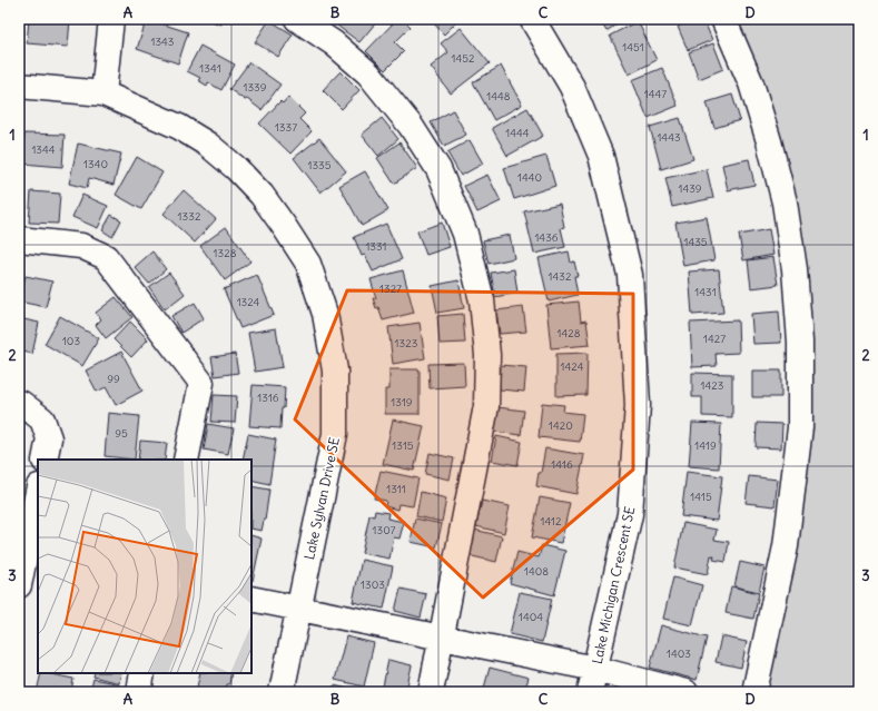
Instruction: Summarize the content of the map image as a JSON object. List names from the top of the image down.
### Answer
{
  "streets": {
    "street": ["Lake Sylvan Drive SE", "Lake Michigan Crescent SE"]
  },
  "house_numbers": [
    "1343",
    "1451",
    "1452",
    "1341",
    "1339",
    "1447",
    "1448",
    "1337",
    "1444",
    "1443",
    "1344",
    "1340",
    "1335",
    "1440",
    "1439",
    "1332",
    "1436",
    "1435",
    "1331",
    "1328",
    "1432",
    "1327",
    "1431",
    "1324",
    "1428",
    "1427",
    "103",
    "1323",
    "1424",
    "99",
    "1423",
    "1316",
    "1319",
    "1420",
    "95",
    "1315",
    "1419",
    "1416",
    "1311",
    "1415",
    "1412",
    "1307",
    "1408",
    "1303",
    "1404",
    "1403"
  ],
  "grid": {
    "columns": [
      "A",
      "B",
      "C",
      "D"
    ],
    "rows": ["1", "2", "3"]
  }
}
